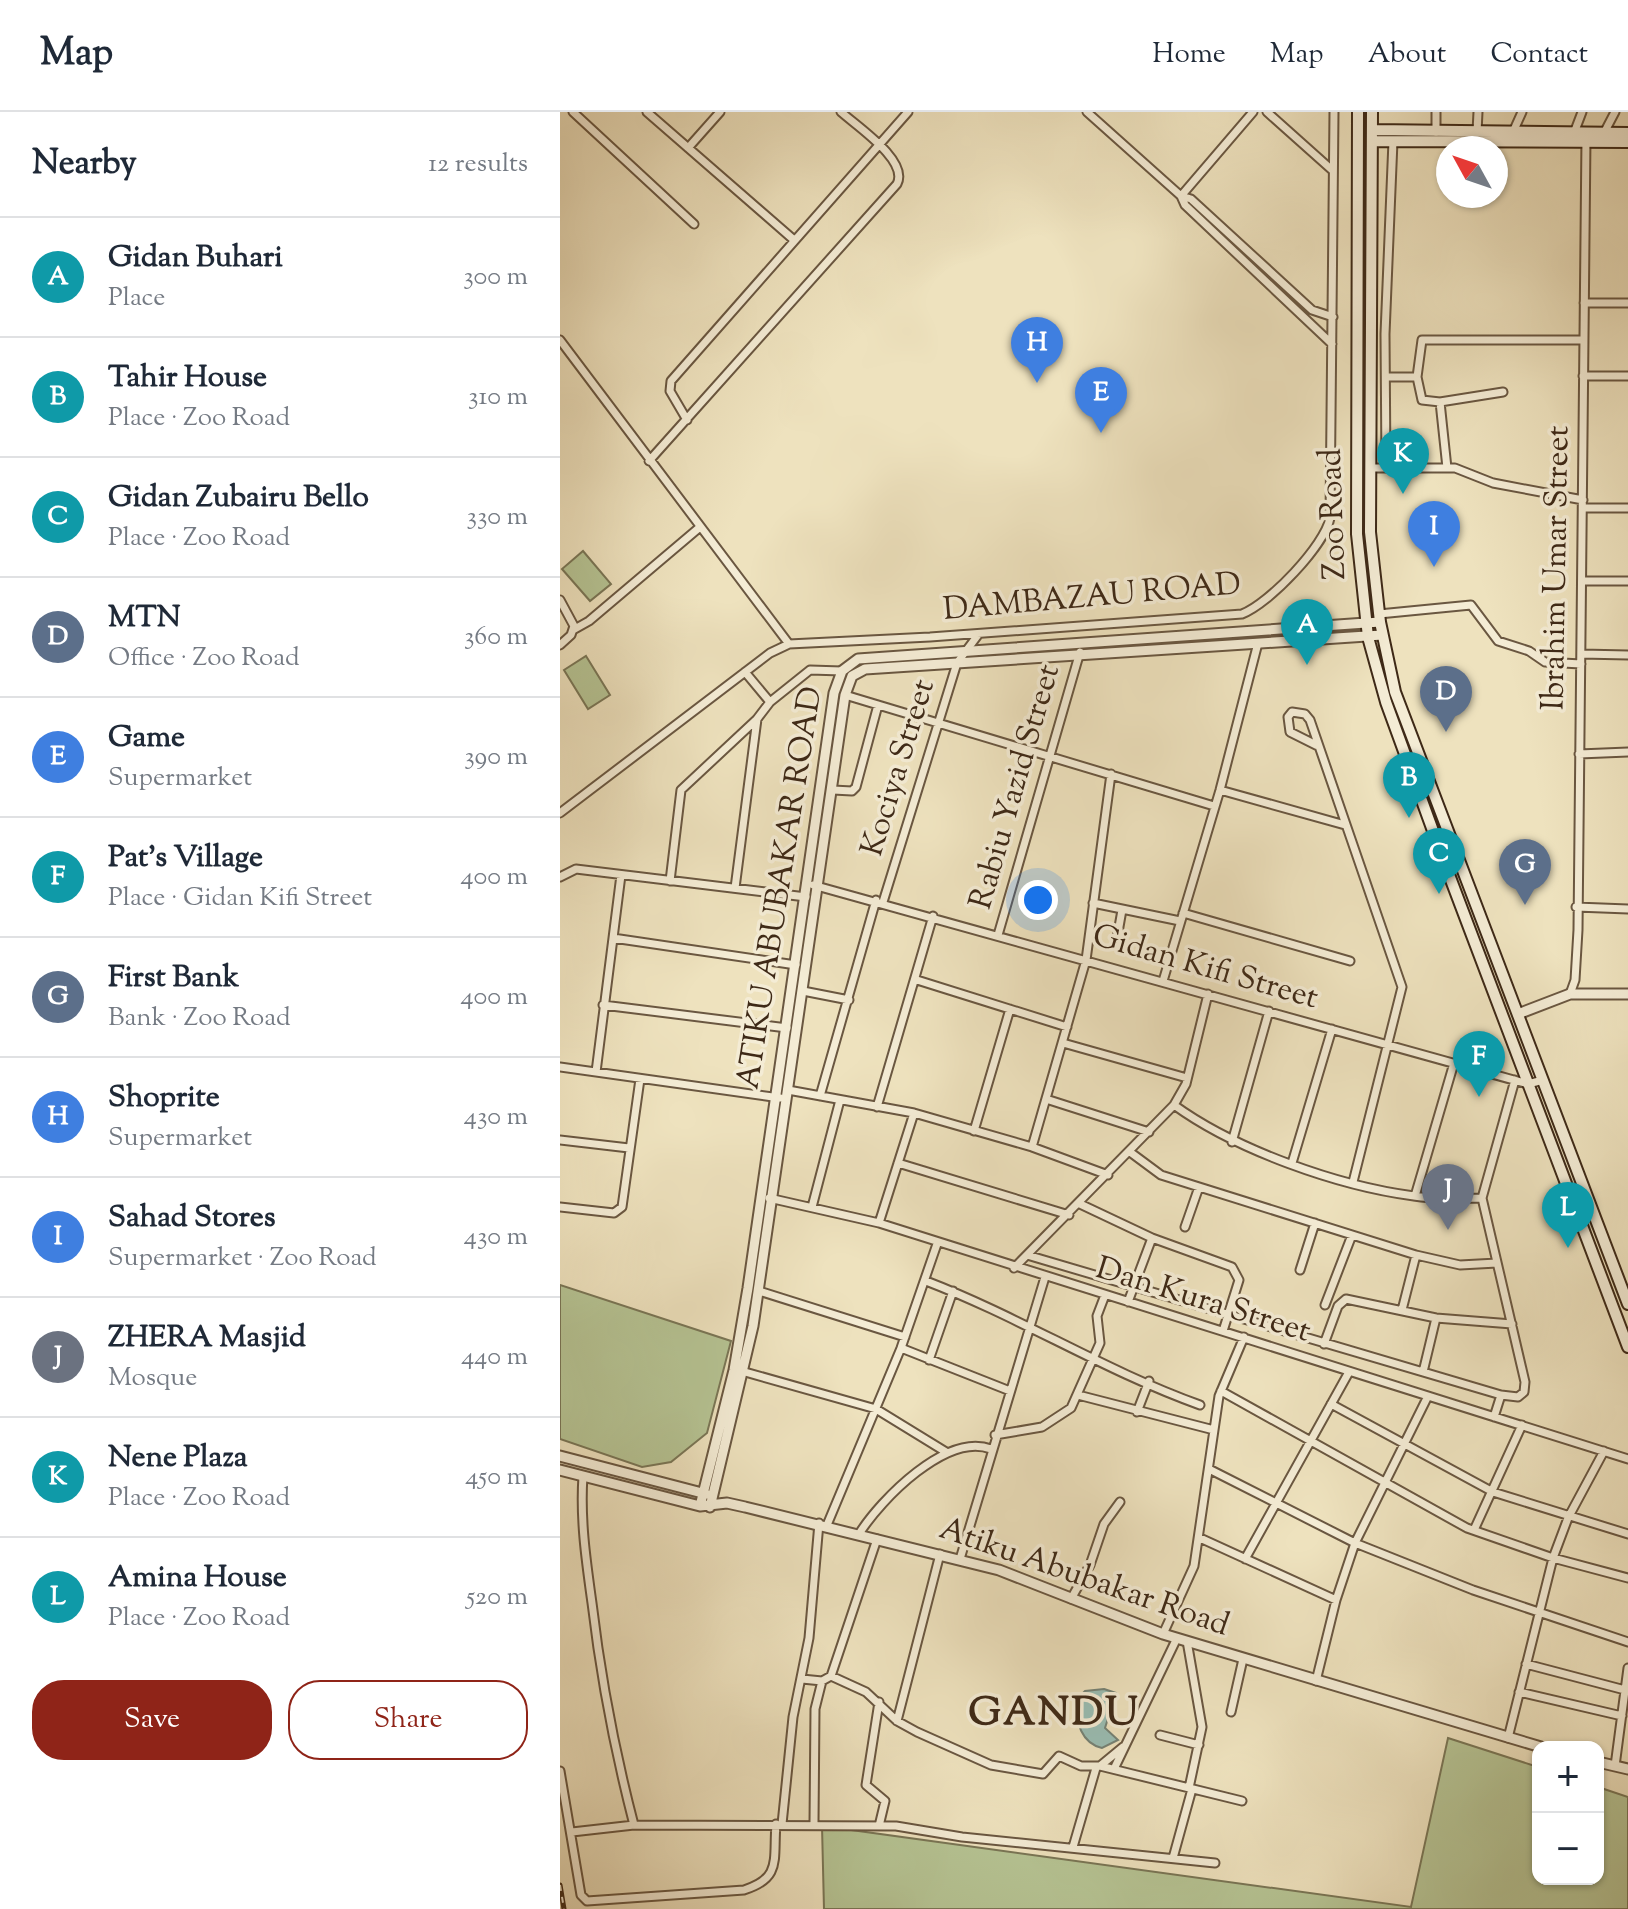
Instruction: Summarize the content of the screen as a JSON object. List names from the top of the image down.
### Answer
{
  "streets": {
    "main road": ["Zoo Road"],
    "street": [
      "Ibrahim Umar Street",
      "DAMBAZAU ROAD",
      "Kociya Street",
      "Rabiu Yazid Street",
      "ATIKU ABUBAKAR ROAD",
      "Gidan Kifi Street",
      "Dan Kura Street",
      "Atiku Abubakar Road"
    ]
  },
  "crossings": [
    ["Zoo Road", "ATIKU ABUBAKAR ROAD"],
    ["Zoo Road", "Gidan Kifi Street"],
    ["DAMBAZAU ROAD", "Kociya Street"],
    ["Kociya Street", "ATIKU ABUBAKAR ROAD"],
    ["Kociya Street", "Gidan Kifi Street"],
    ["Rabiu Yazid Street", "Gidan Kifi Street"],
    ["ATIKU ABUBAKAR ROAD", "Gidan Kifi Street"],
    ["ATIKU ABUBAKAR ROAD", "Dan Kura Street"],
    ["ATIKU ABUBAKAR ROAD", "Atiku Abubakar Road"]
  ],
  "districts": ["GANDU"],
  "north": "top left",
  "page": {
    "header": "Map",
    "nav": [
      "Home",
      "Map",
      "About",
      "Contact"
    ],
    "heading": ["Nearby", "12 results"],
    "list": [
      {
        "mark": "A",
        "name": "Gidan Buhari",
        "note": "Place",
        "value": "300 m"
      },
      {
        "mark": "B",
        "name": "Tahir House",
        "note": "Place · Zoo Road",
        "value": "310 m"
      },
      {
        "mark": "C",
        "name": "Gidan Zubairu Bello",
        "note": "Place · Zoo Road",
        "value": "330 m"
      },
      {
        "mark": "D",
        "name": "MTN",
        "note": "Office · Zoo Road",
        "value": "360 m"
      },
      {
        "mark": "E",
        "name": "Game",
        "note": "Supermarket",
        "value": "390 m"
      },
      {
        "mark": "F",
        "name": "Pat's Village",
        "note": "Place · Gidan Kifi Street",
        "value": "400 m"
      },
      {
        "mark": "G",
        "name": "First Bank",
        "note": "Bank · Zoo Road",
        "value": "400 m"
      },
      {
        "mark": "H",
        "name": "Shoprite",
        "note": "Supermarket",
        "value": "430 m"
      },
      {
        "mark": "I",
        "name": "Sahad Stores",
        "note": "Supermarket · Zoo Road",
        "value": "430 m"
      },
      {
        "mark": "J",
        "name": "ZHERA Masjid",
        "note": "Mosque",
        "value": "440 m"
      },
      {
        "mark": "K",
        "name": "Nene Plaza",
        "note": "Place · Zoo Road",
        "value": "450 m"
      },
      {
        "mark": "L",
        "name": "Amina House",
        "note": "Place · Zoo Road",
        "value": "520 m"
      }
    ],
    "pins": [
      "H",
      "E",
      "K",
      "I",
      "A",
      "D",
      "B",
      "C",
      "G",
      "F",
      "J",
      "L"
    ],
    "buttons": ["Save", "Share"],
    "map_buttons": ["+", "−"]
  }
}
